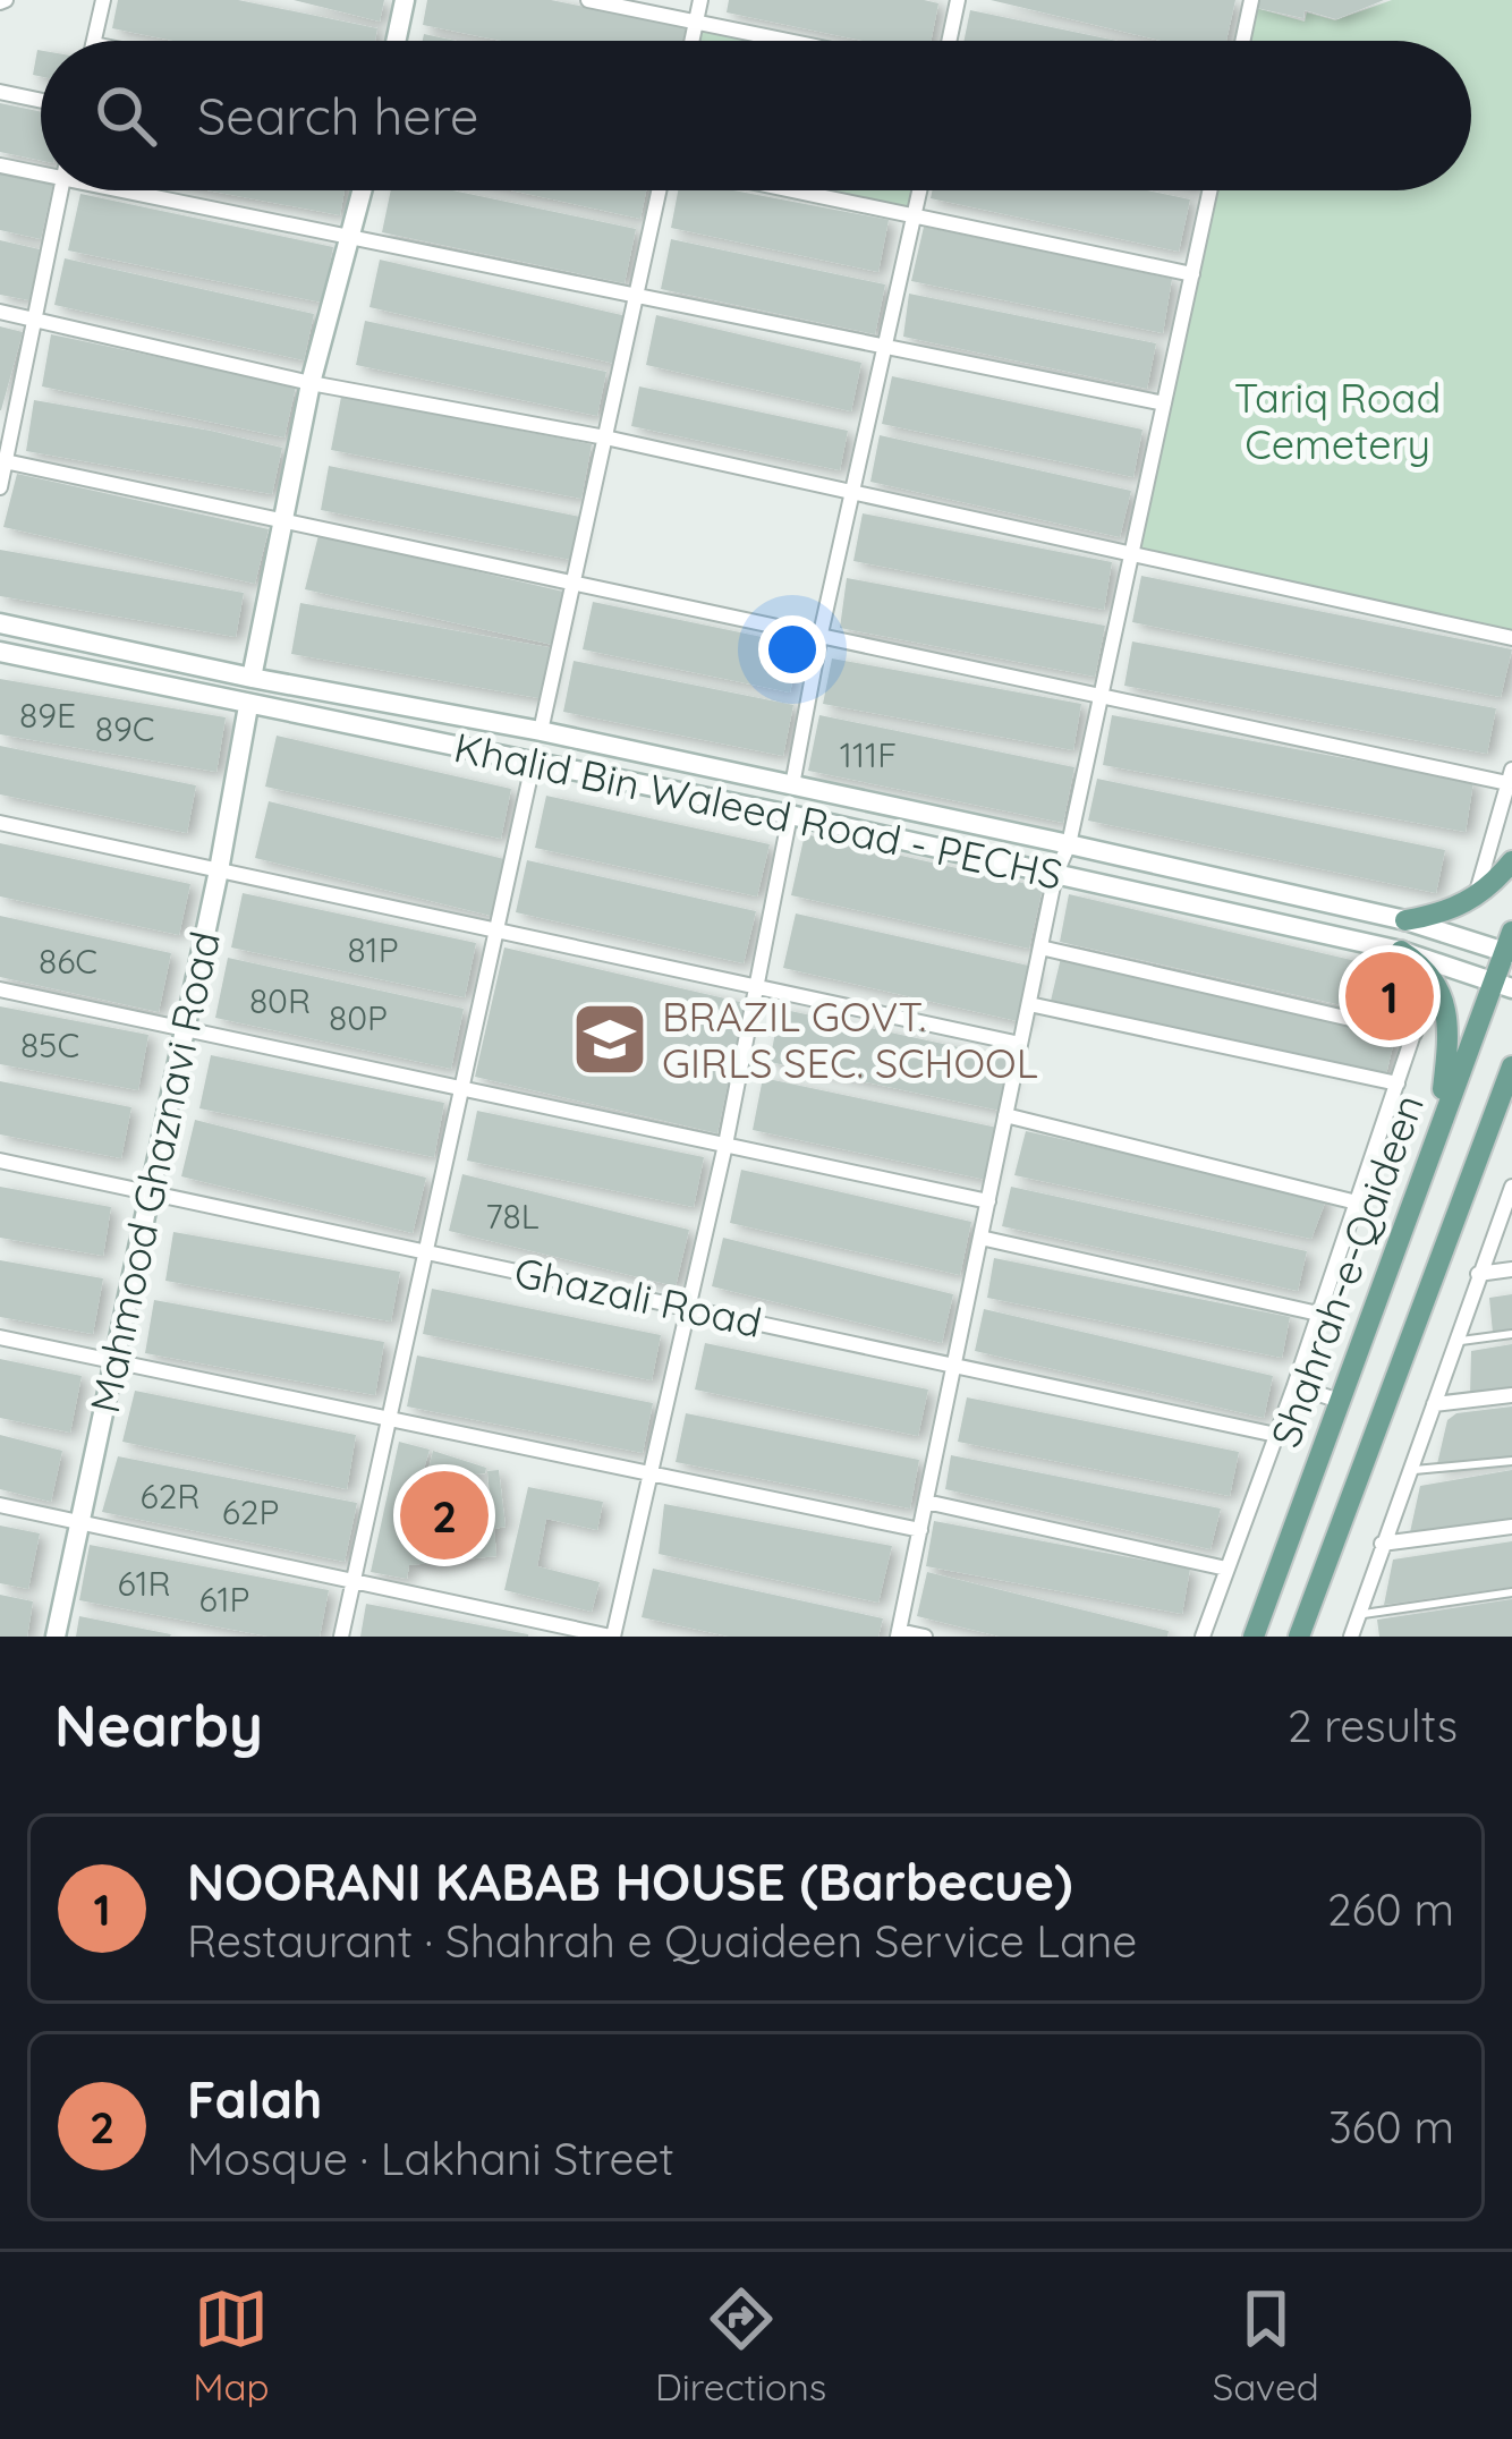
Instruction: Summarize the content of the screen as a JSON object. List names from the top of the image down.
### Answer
{
  "streets": {
    "main road": ["Khalid Bin Waleed Road - PECHS", "Mahmood Ghaznavi Road", "Shahrah-e-Qaideen"],
    "street": ["Ghazali Road"]
  },
  "crossings": [
    ["Khalid Bin Waleed Road - PECHS", "Mahmood Ghaznavi Road"],
    ["Khalid Bin Waleed Road - PECHS", "Shahrah-e-Qaideen"],
    ["Mahmood Ghaznavi Road", "Ghazali Road"]
  ],
  "parks": ["Tariq Road Cemetery"],
  "places": {
    "school or university": ["BRAZIL GOVT. GIRLS SEC. SCHOOL"]
  },
  "house_numbers": [
    "89E",
    "89C",
    "111F",
    "81P",
    "86C",
    "80R",
    "80P",
    "85C",
    "78L",
    "62R",
    "62P",
    "61R",
    "61P"
  ],
  "page": {
    "search": "Search here",
    "pins": ["1", "2"],
    "heading": ["Nearby", "2 results"],
    "list": [
      {
        "mark": "1",
        "name": "NOORANI KABAB HOUSE (Barbecue)",
        "note": "Restaurant · Shahrah e Quaideen Service Lane",
        "value": "260 m"
      },
      {
        "mark": "2",
        "name": "Falah",
        "note": "Mosque · Lakhani Street",
        "value": "360 m"
      }
    ],
    "nav": ["Map", "Directions", "Saved"]
  }
}
